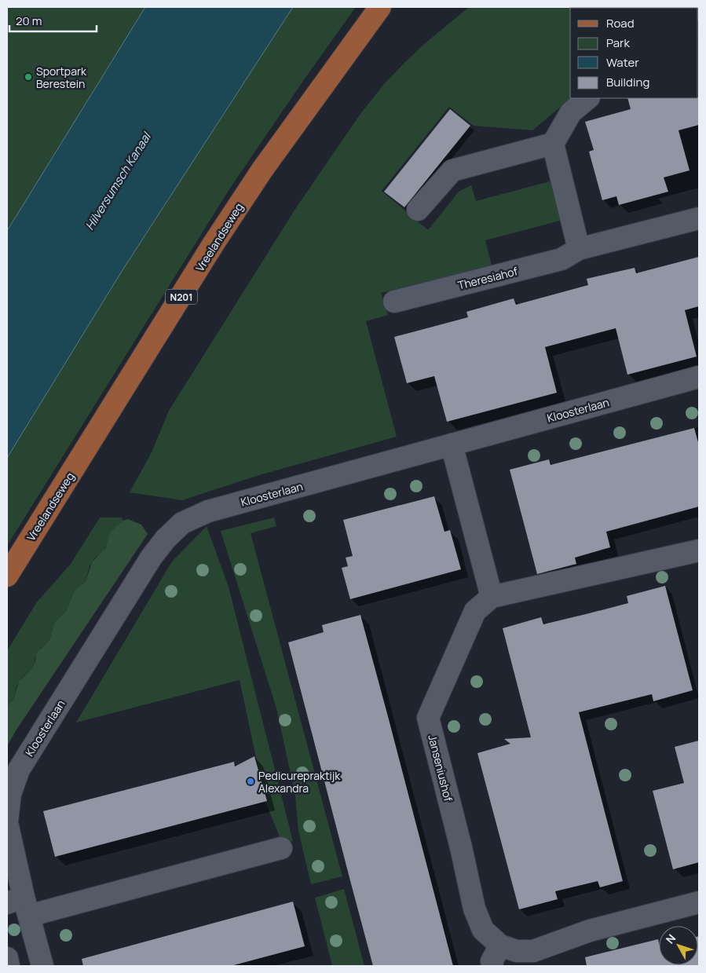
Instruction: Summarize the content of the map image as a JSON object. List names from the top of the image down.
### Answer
{
  "streets": {
    "main road": ["Vreelandseweg", "N201"],
    "street": ["Theresiahof", "Kloosterlaan", "Janseniushof"]
  },
  "water": ["Hilversumsch Kanaal"],
  "places": ["Sportpark Berestein", "Pedicurepraktijk Alexandra"],
  "legend": [
    "Road",
    "Park",
    "Water",
    "Building"
  ],
  "scale_bar": "20 m",
  "north": "top left"
}
